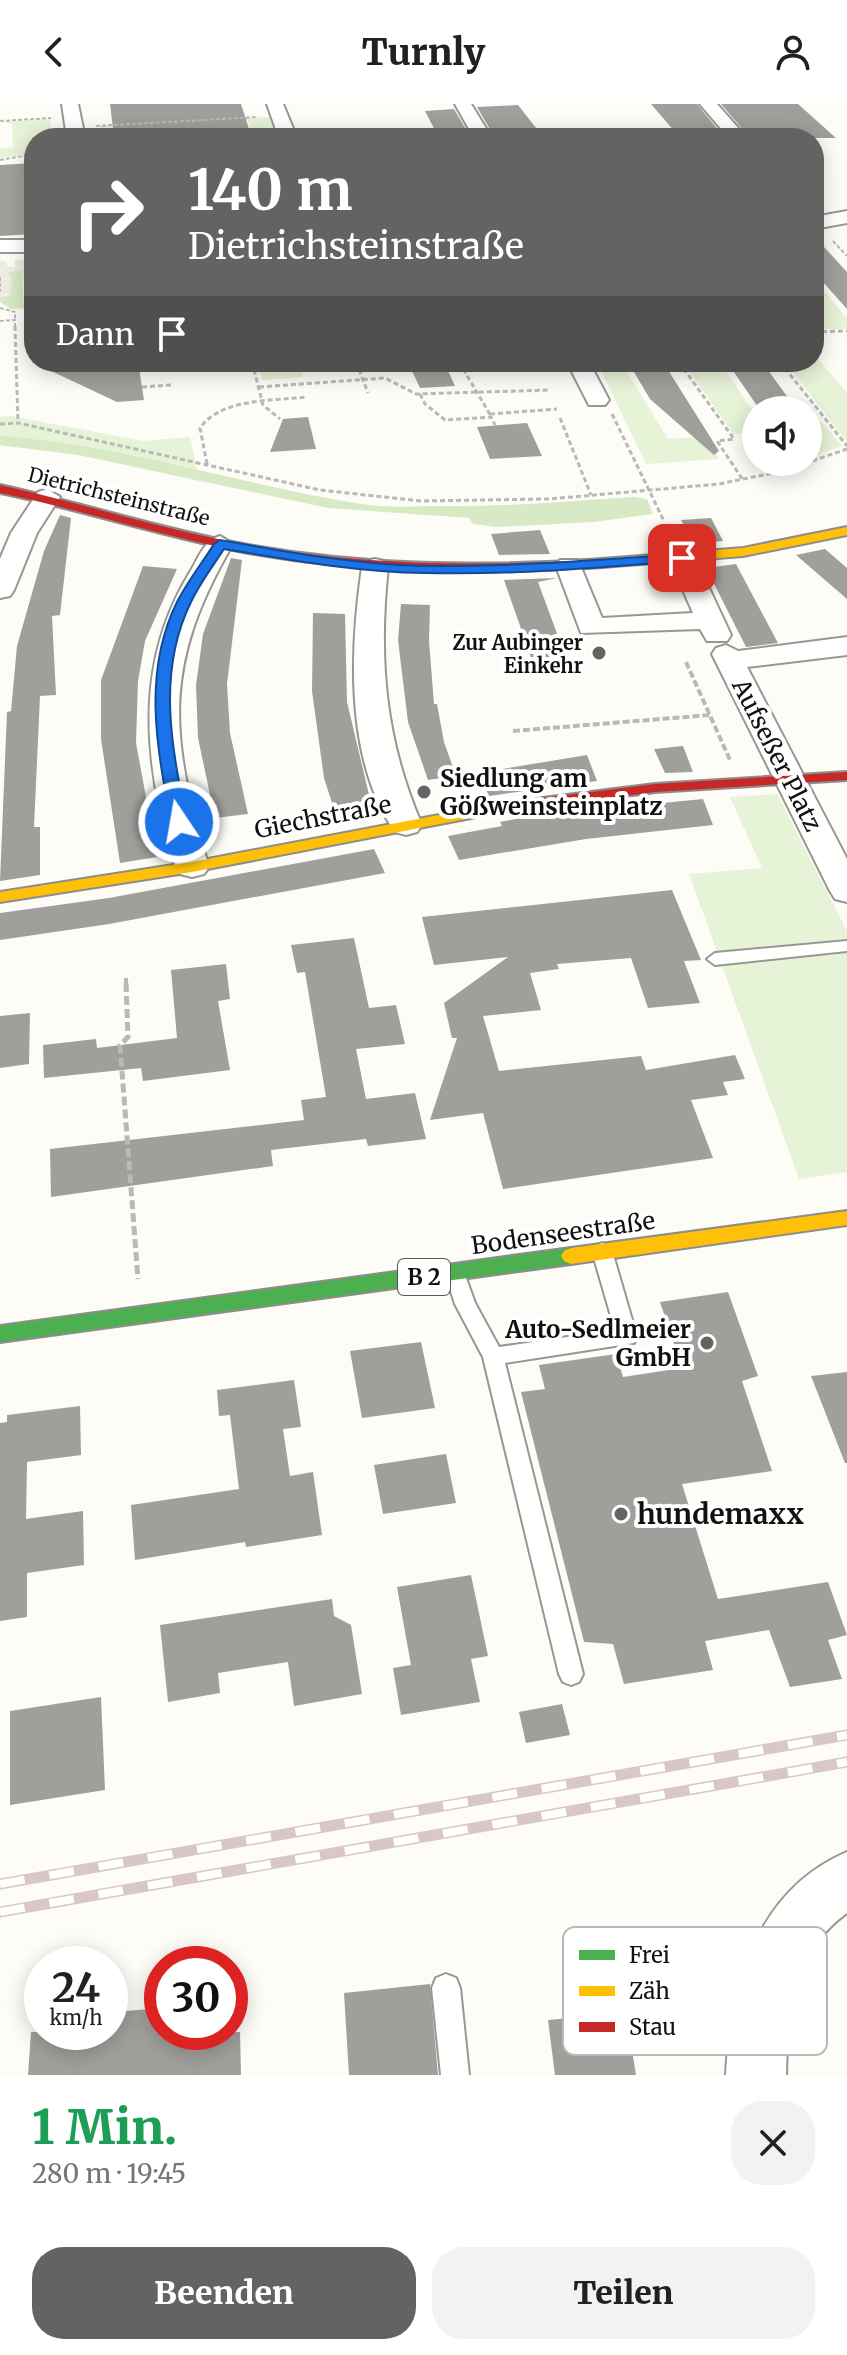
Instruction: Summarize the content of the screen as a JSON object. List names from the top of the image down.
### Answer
{
  "streets": {
    "street": [
      "Dietrichsteinstraße",
      "Aufseßer Platz",
      "Giechstraße",
      "Bodenseestraße",
      "B 2"
    ]
  },
  "crossings": [
    ["Aufseßer Platz", "Giechstraße"]
  ],
  "places": [
    "Zur Aubinger Einkehr",
    "Siedlung am Gößweinsteinplatz",
    "Auto-Sedlmeier GmbH",
    "hundemaxx"
  ],
  "legend": ["Frei", "Zäh", "Stau"],
  "page": {
    "header": "Turnly",
    "turn": ["140 m", "Dietrichsteinstraße"],
    "then": "Dann",
    "speed": "24 km/h",
    "limit": "30",
    "heading": ["1 Min.", "280 m · 19:45"],
    "buttons": ["Beenden", "Teilen"]
  }
}
